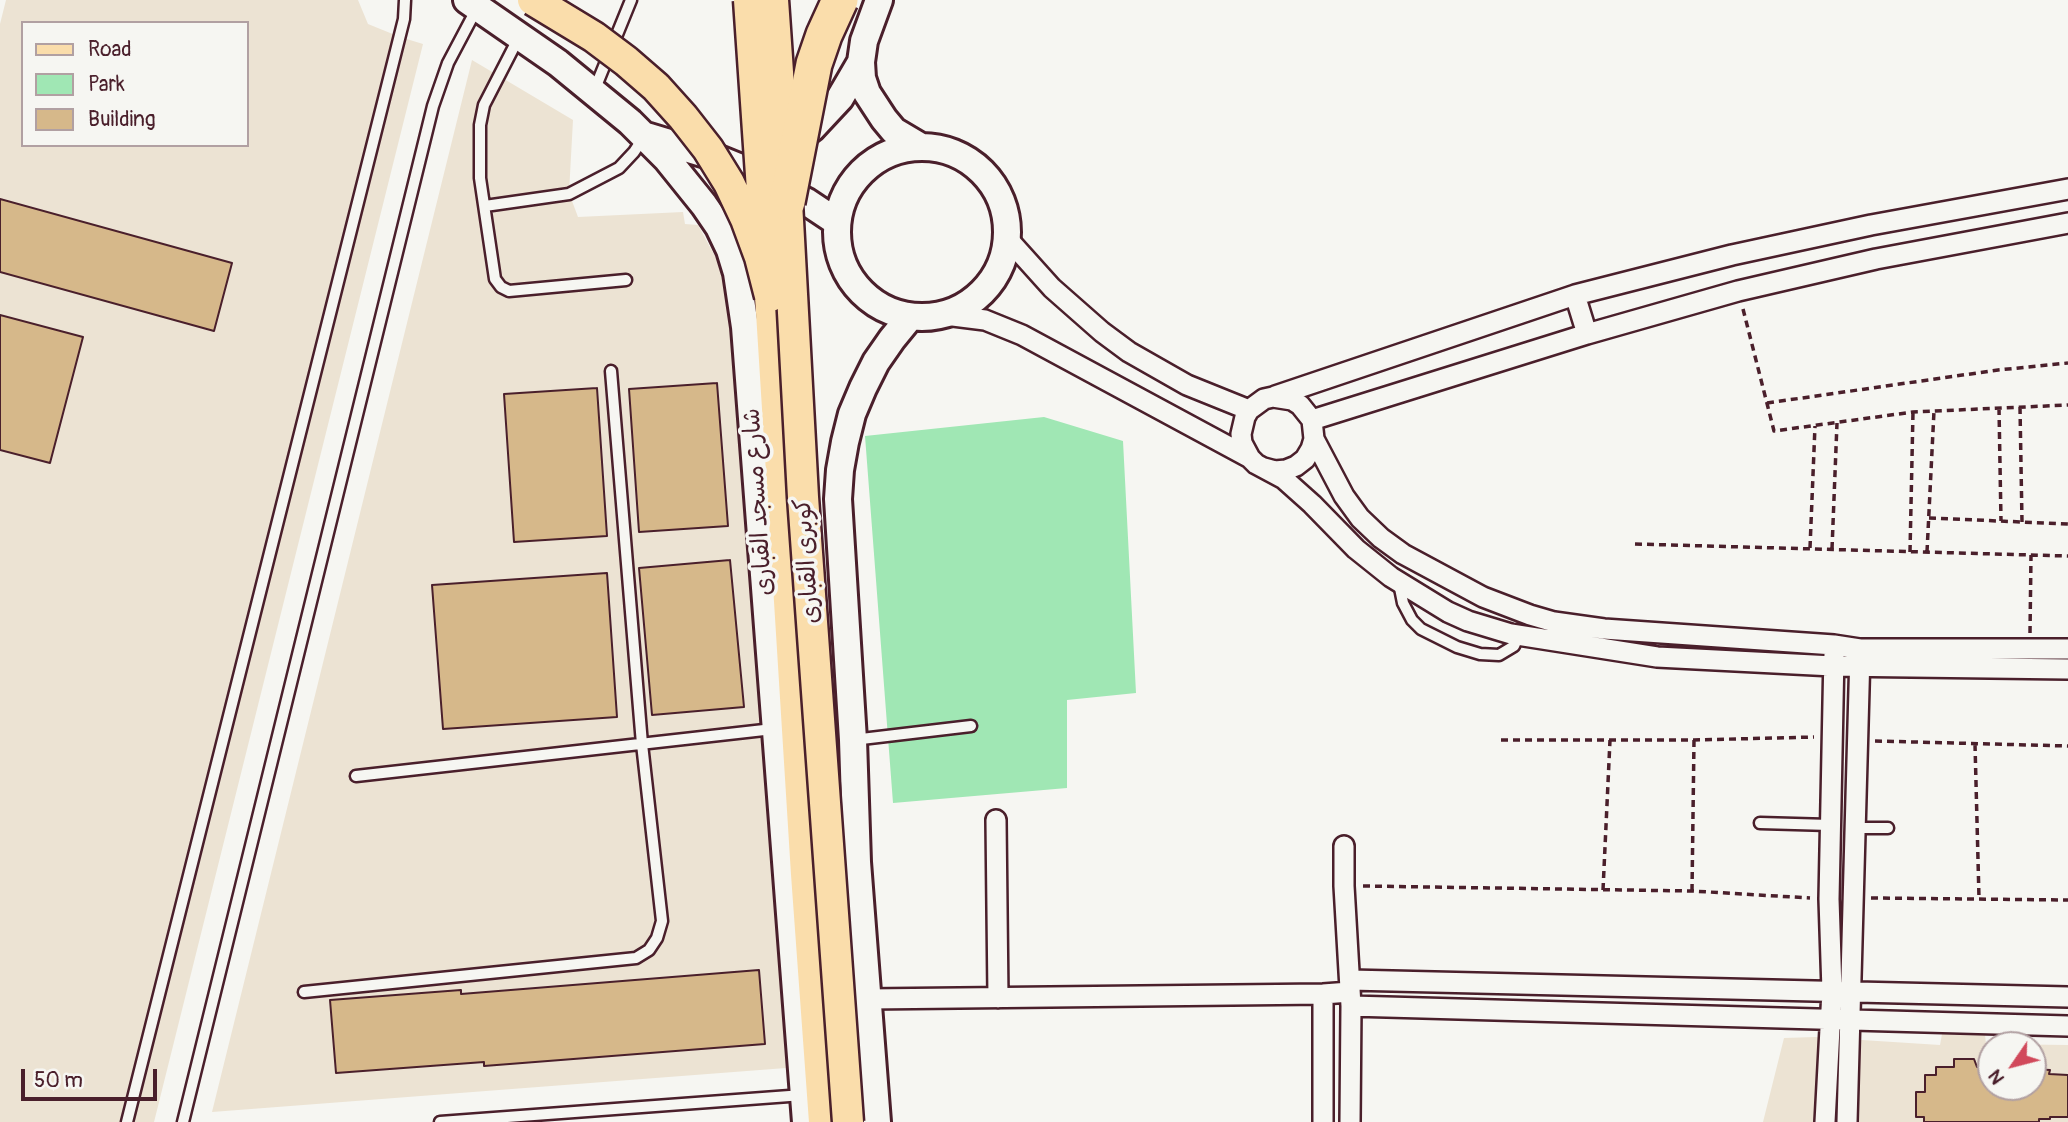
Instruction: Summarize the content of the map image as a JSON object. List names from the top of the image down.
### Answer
{
  "streets": {
    "main road": ["كوبرى القبارى"],
    "street": ["شارع مسجد القبارى"]
  },
  "legend": ["Road", "Park", "Building"],
  "scale_bar": "50 m",
  "north": "bottom left"
}
